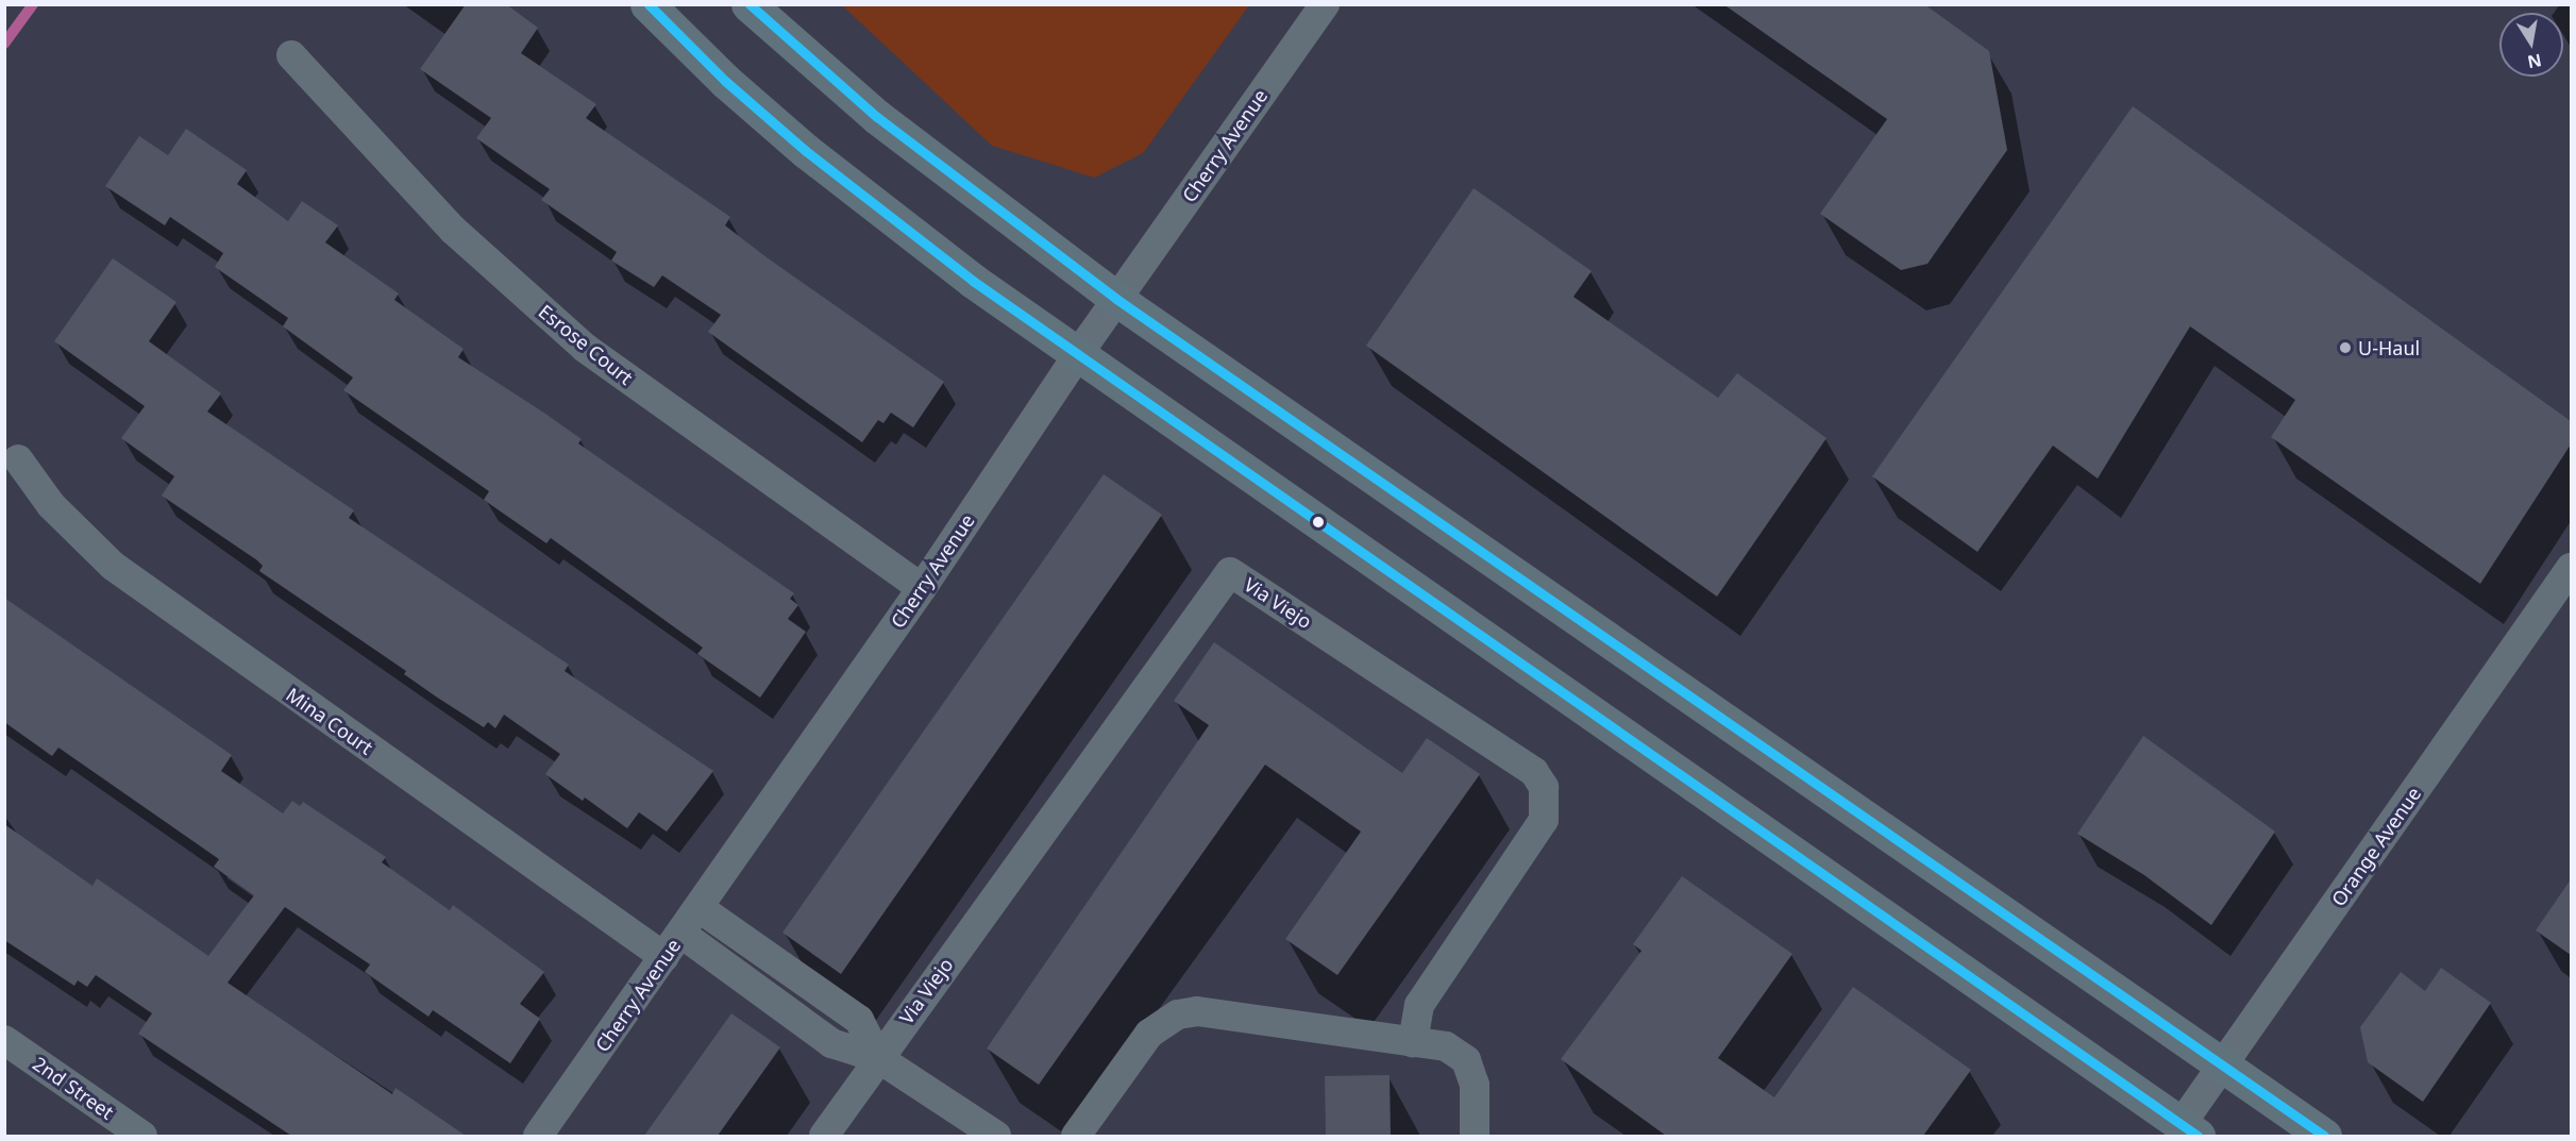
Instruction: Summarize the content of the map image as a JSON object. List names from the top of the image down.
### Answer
{
  "streets": {
    "street": [
      "Cherry Avenue",
      "Esrose Court",
      "Via Viejo",
      "Mina Court",
      "Orange Avenue",
      "2nd Street"
    ]
  },
  "crossings": [
    ["Cherry Avenue", "Esrose Court"],
    ["Cherry Avenue", "Mina Court"]
  ],
  "places": ["U-Haul"],
  "north": "bottom"
}
